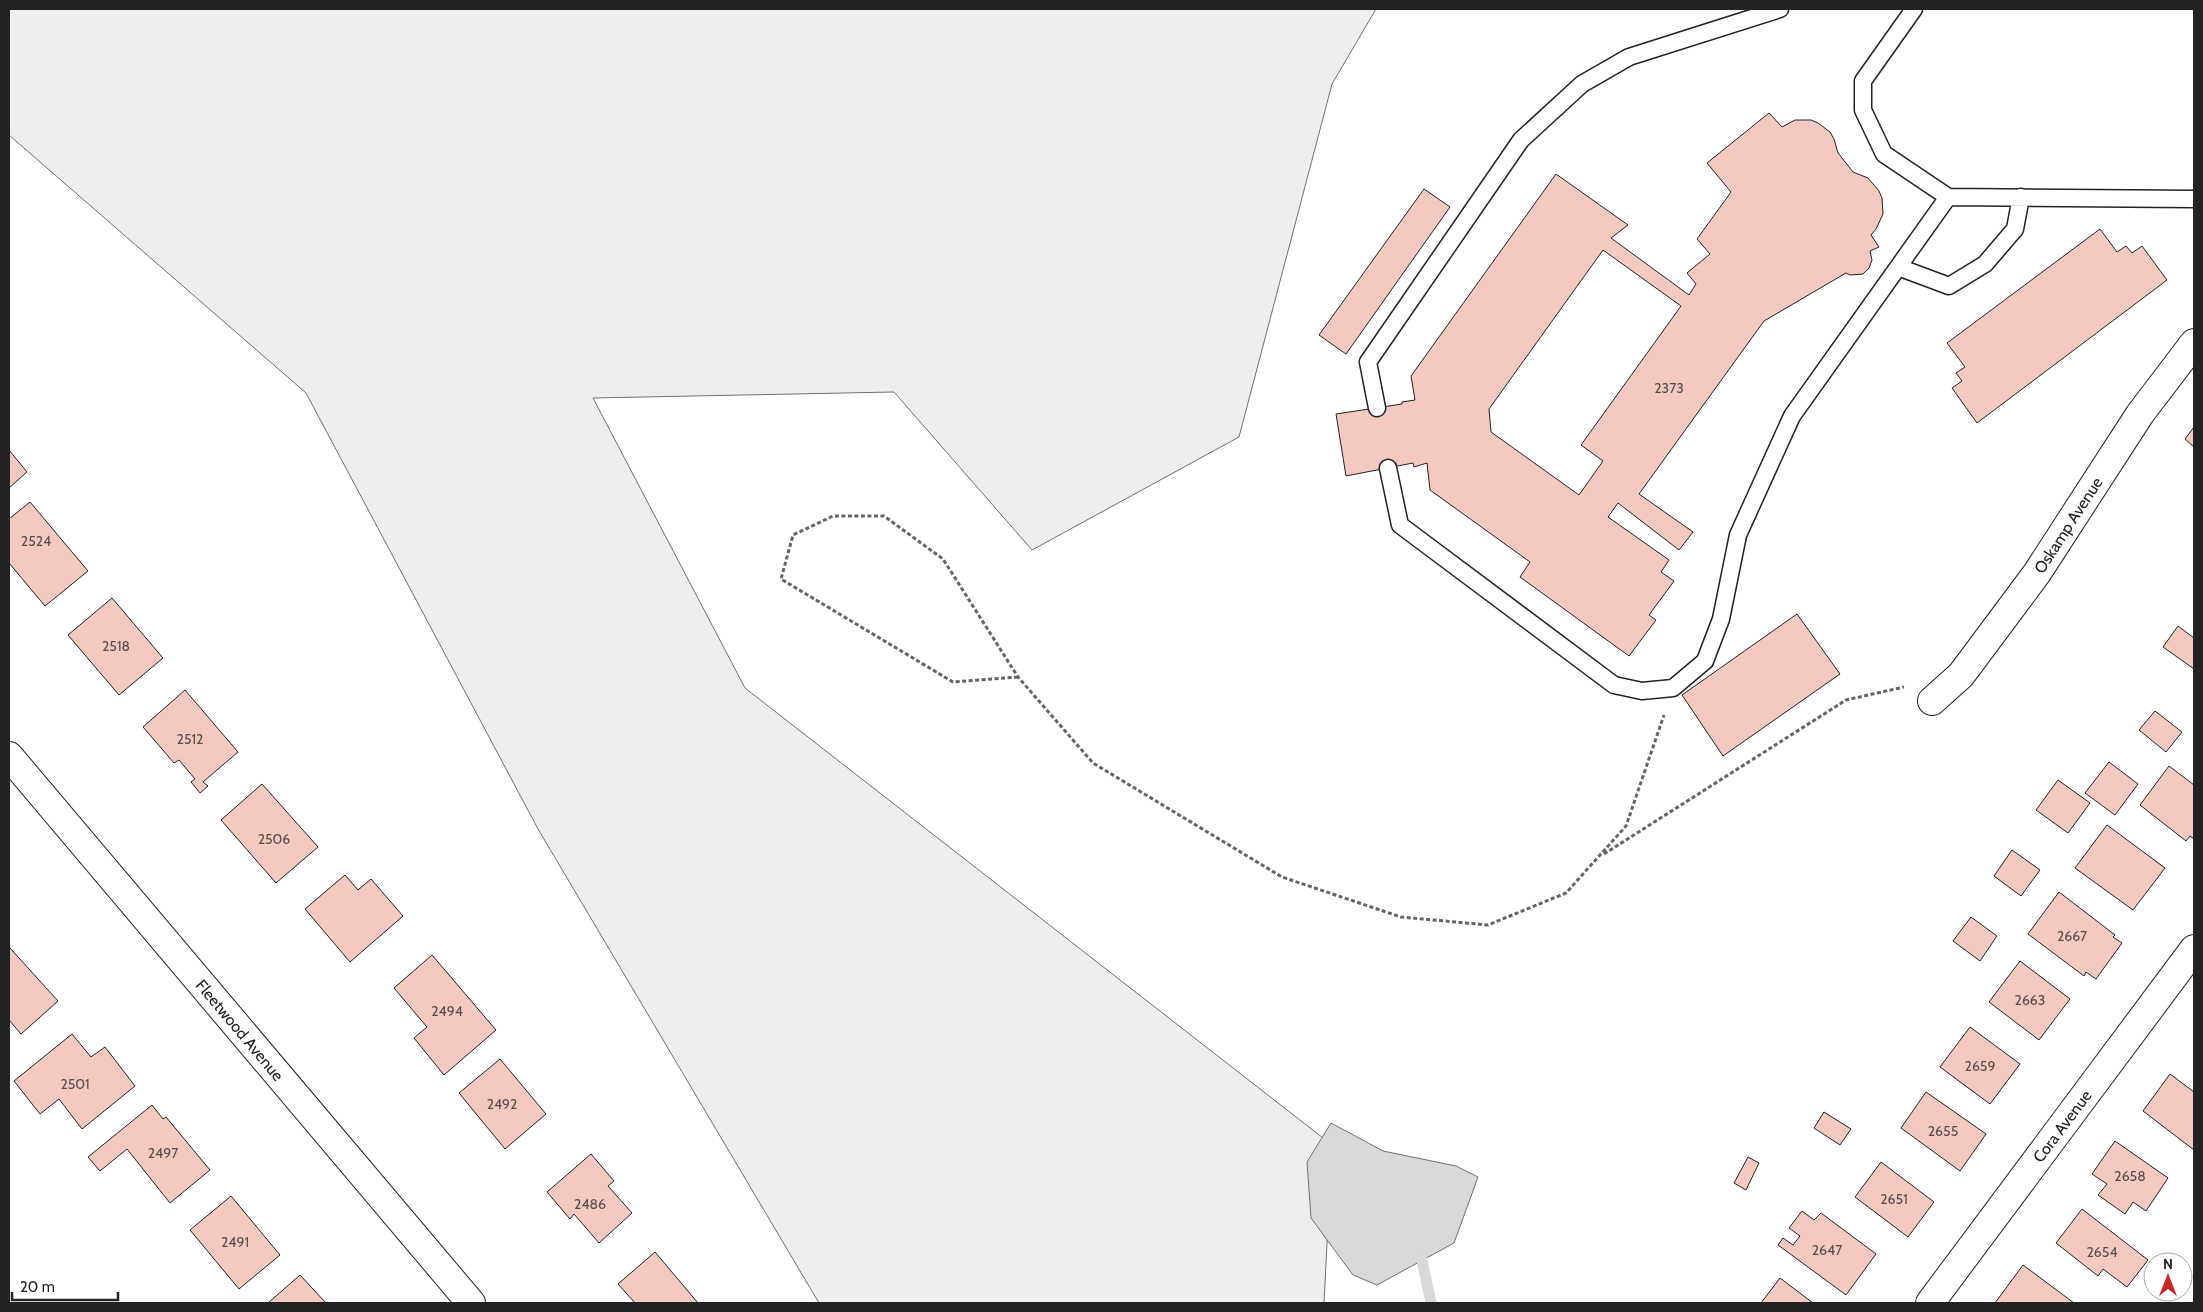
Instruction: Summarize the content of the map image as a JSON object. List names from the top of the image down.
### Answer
{
  "streets": {
    "street": ["Oskamp Avenue", "Fleetwood Avenue", "Cora Avenue"]
  },
  "house_numbers": [
    "2373",
    "2524",
    "2518",
    "2512",
    "2506",
    "2667",
    "2663",
    "2494",
    "2659",
    "2501",
    "2492",
    "2655",
    "2497",
    "2658",
    "2651",
    "2486",
    "2491",
    "2647",
    "2654"
  ],
  "scale_bar": "20 m",
  "north": "top"
}
